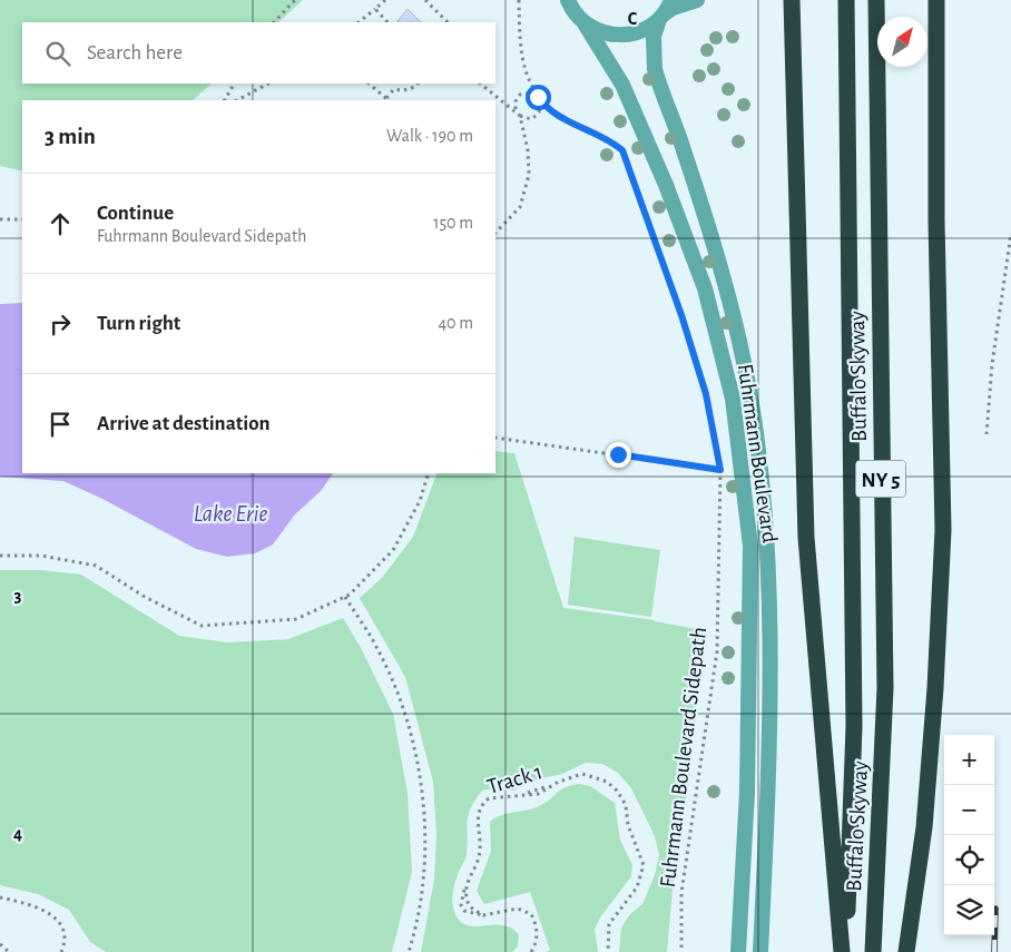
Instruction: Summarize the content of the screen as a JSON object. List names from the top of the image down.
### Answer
{
  "streets": {
    "highway": ["Buffalo Skyway", "NY 5"],
    "street": ["Fuhrmann Boulevard"],
    "path": ["Fuhrmann Boulevard Sidepath", "Track 1"]
  },
  "water": ["Lake Erie"],
  "north": "top right",
  "page": {
    "search": "Search here",
    "heading": ["3 min", "Walk · 190 m"],
    "list": [
      ["Continue", "Fuhrmann Boulevard Sidepath", "150 m"],
      ["Turn right", "40 m"],
      "Arrive at destination"
    ],
    "map_buttons": ["+", "−"]
  },
  "grid": {
    "columns": ["C"],
    "rows": ["3", "4"]
  }
}
